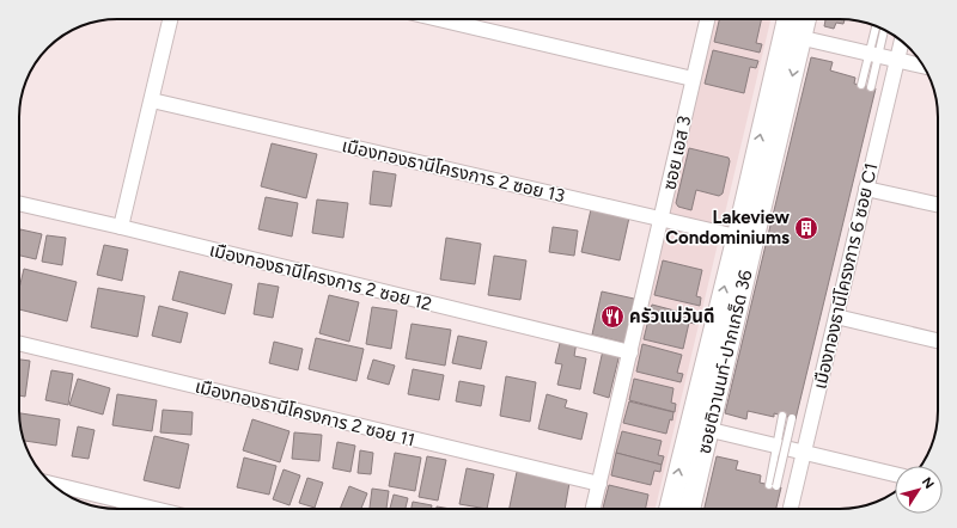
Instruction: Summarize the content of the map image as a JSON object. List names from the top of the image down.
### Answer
{
  "streets": {
    "street": [
      "ซอย เอส 3",
      "เมืองทองธานีโครงการ 2 ซอย 13",
      "เมืองทองธานีโครงการ 6 ซอย C1",
      "เมืองทองธานีโครงการ 2 ซอย 12",
      "ซอยติวานนท์-ปากเกร็ด 36",
      "เมืองทองธานีโครงการ 2 ซอย 11"
    ]
  },
  "crossings": [
    ["ซอย เอส 3", "เมืองทองธานีโครงการ 2 ซอย 13"],
    ["ซอย เอส 3", "เมืองทองธานีโครงการ 2 ซอย 12"],
    ["ซอย เอส 3", "เมืองทองธานีโครงการ 2 ซอย 11"],
    ["เมืองทองธานีโครงการ 2 ซอย 13", "ซอยติวานนท์-ปากเกร็ด 36"]
  ],
  "places": {
    "building": ["Lakeview Condominiums"],
    "restaurant": ["ครัวแม่วันดี"]
  },
  "north": "top right"
}
